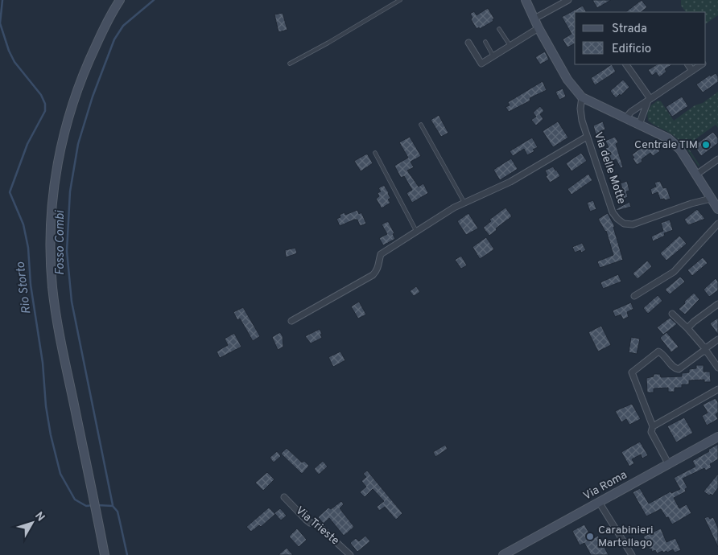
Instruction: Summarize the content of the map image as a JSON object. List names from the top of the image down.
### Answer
{
  "streets": {
    "main road": ["Via Roma"],
    "street": ["Via delle Motte", "Via Trieste"]
  },
  "water": ["Fosso Combi", "Rio Storto"],
  "places": ["Centrale TIM", "Carabinieri Martellago"],
  "legend": ["Strada", "Edificio"],
  "north": "top right"
}
